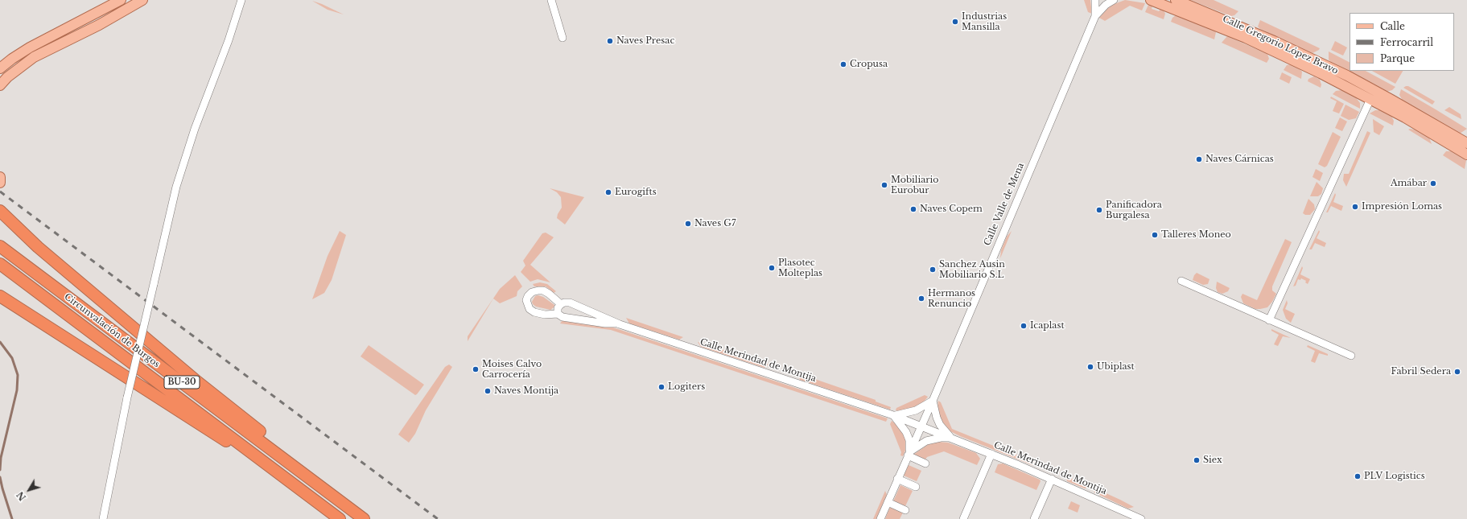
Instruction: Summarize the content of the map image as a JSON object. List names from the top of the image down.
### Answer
{
  "streets": {
    "highway": ["Circunvalación de Burgos", "BU-30"],
    "main road": ["Calle Gregorio López Bravo"],
    "street": ["Calle Valle de Mena", "Calle Merindad de Montija"]
  },
  "crossings": [
    ["Calle Valle de Mena", "Calle Merindad de Montija"]
  ],
  "places": [
    "Industrias Mansilla",
    "Naves Presac",
    "Cropusa",
    "Naves Cárnicas",
    "Amábar",
    "Mobiliario Eurobur",
    "Eurogifts",
    "Impresión Lomas",
    "Naves Copem",
    "Panificadora Burgalesa",
    "Naves G7",
    "Talleres Moneo",
    "Plasotec Molteplas",
    "Sanchez Ausin Mobiliario S.L",
    "Hermanos Renuncio",
    "Icaplast",
    "Ubiplast",
    "Moises Calvo Carrocería",
    "Fabril Sedera",
    "Logiters",
    "Naves Montija",
    "Siex",
    "PLV Logistics"
  ],
  "legend": ["Calle", "Ferrocarril", "Parque"],
  "north": "bottom left"
}
